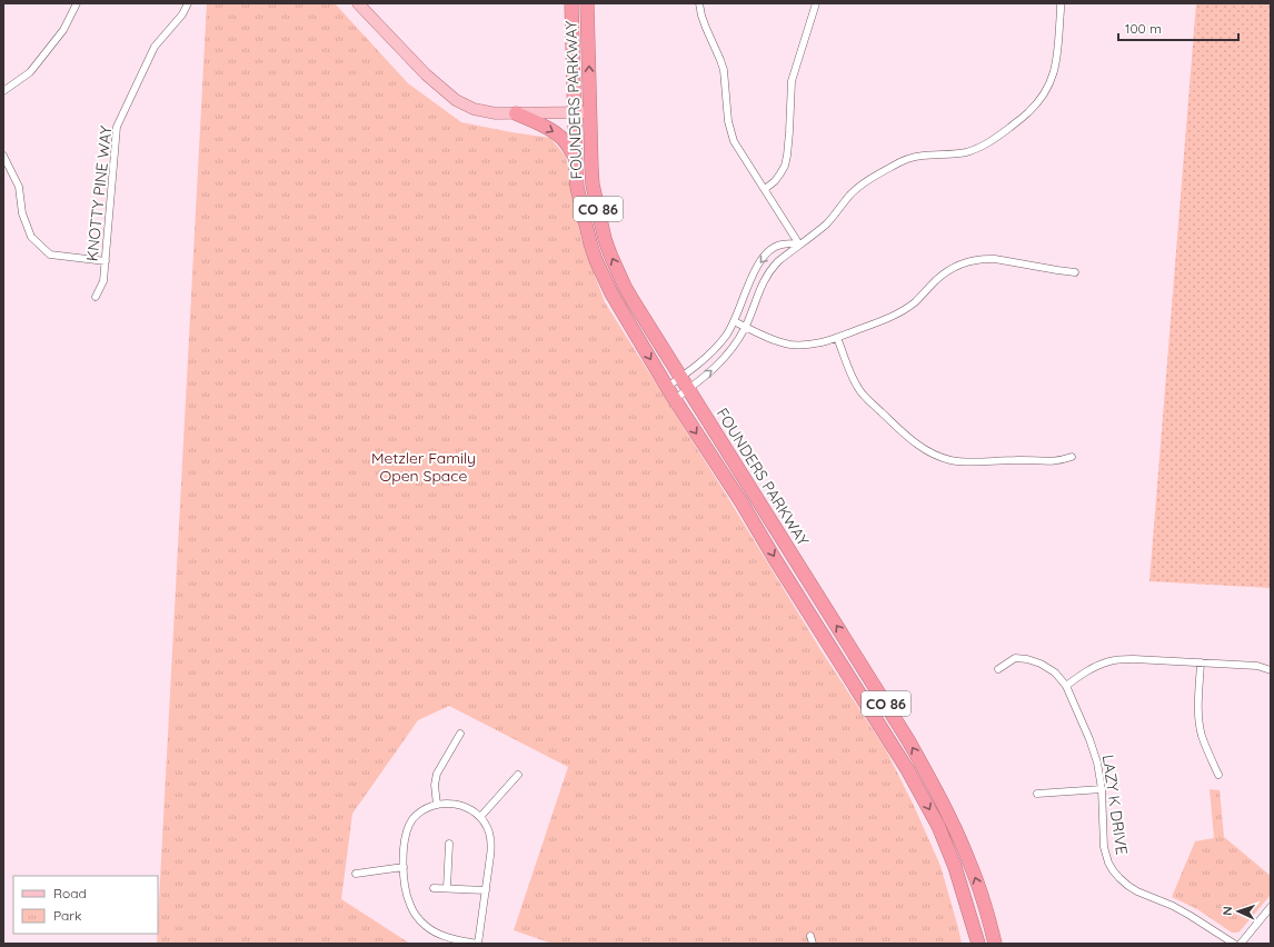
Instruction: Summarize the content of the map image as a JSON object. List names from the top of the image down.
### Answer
{
  "streets": {
    "highway": ["FOUNDERS PARKWAY", "CO 86"],
    "street": ["KNOTTY PINE WAY", "LAZY K DRIVE"]
  },
  "parks": ["Metzler Family Open Space"],
  "legend": ["Road", "Park"],
  "scale_bar": "100 m",
  "north": "left"
}
